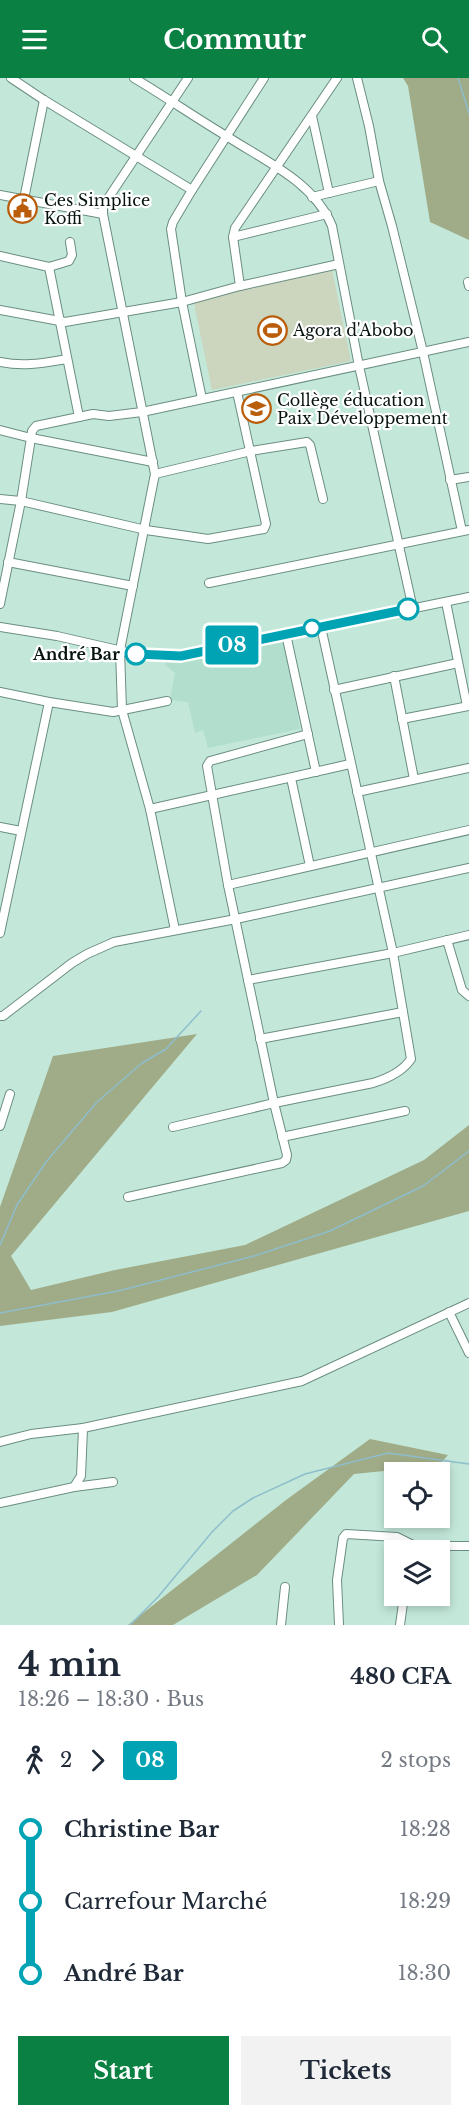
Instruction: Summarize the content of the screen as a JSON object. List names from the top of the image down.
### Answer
{
  "places": {
    "public building": ["Ces Simplice Koffi"],
    "sports": ["Agora d'Abobo"],
    "school or university": ["Collège éducation Paix Développement"],
    "other": ["André Bar"]
  },
  "lines": ["bus line 08"],
  "page": {
    "header": "Commutr",
    "on_map": "08",
    "heading": ["4 min", "18:26 – 18:30 · Bus", "480 CFA"],
    "legs": ["2", "08", "2 stops"],
    "list": [
      {
        "name": "Christine Bar",
        "value": "18:28"
      },
      {
        "name": "Carrefour Marché",
        "value": "18:29"
      },
      {
        "name": "André Bar",
        "value": "18:30"
      }
    ],
    "buttons": ["Start", "Tickets"]
  }
}
